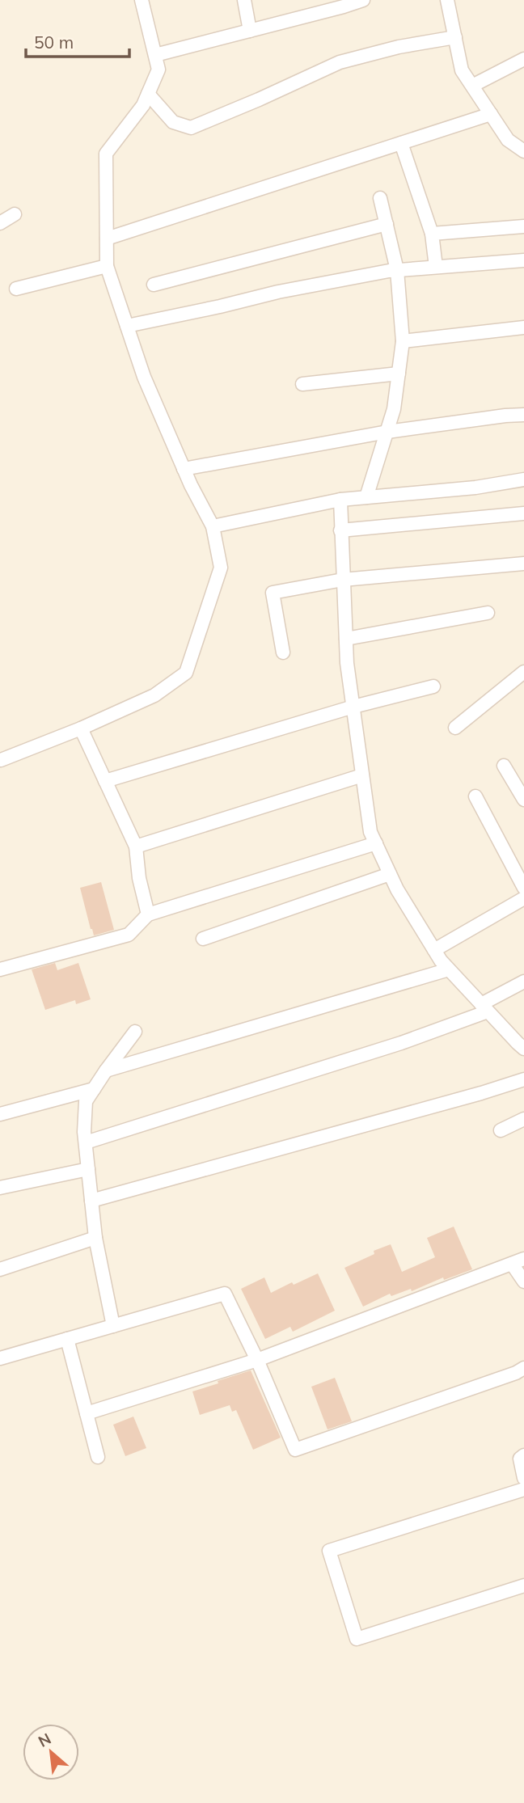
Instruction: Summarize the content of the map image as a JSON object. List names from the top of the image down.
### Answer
{
  "scale_bar": "50 m",
  "north": "top left"
}
